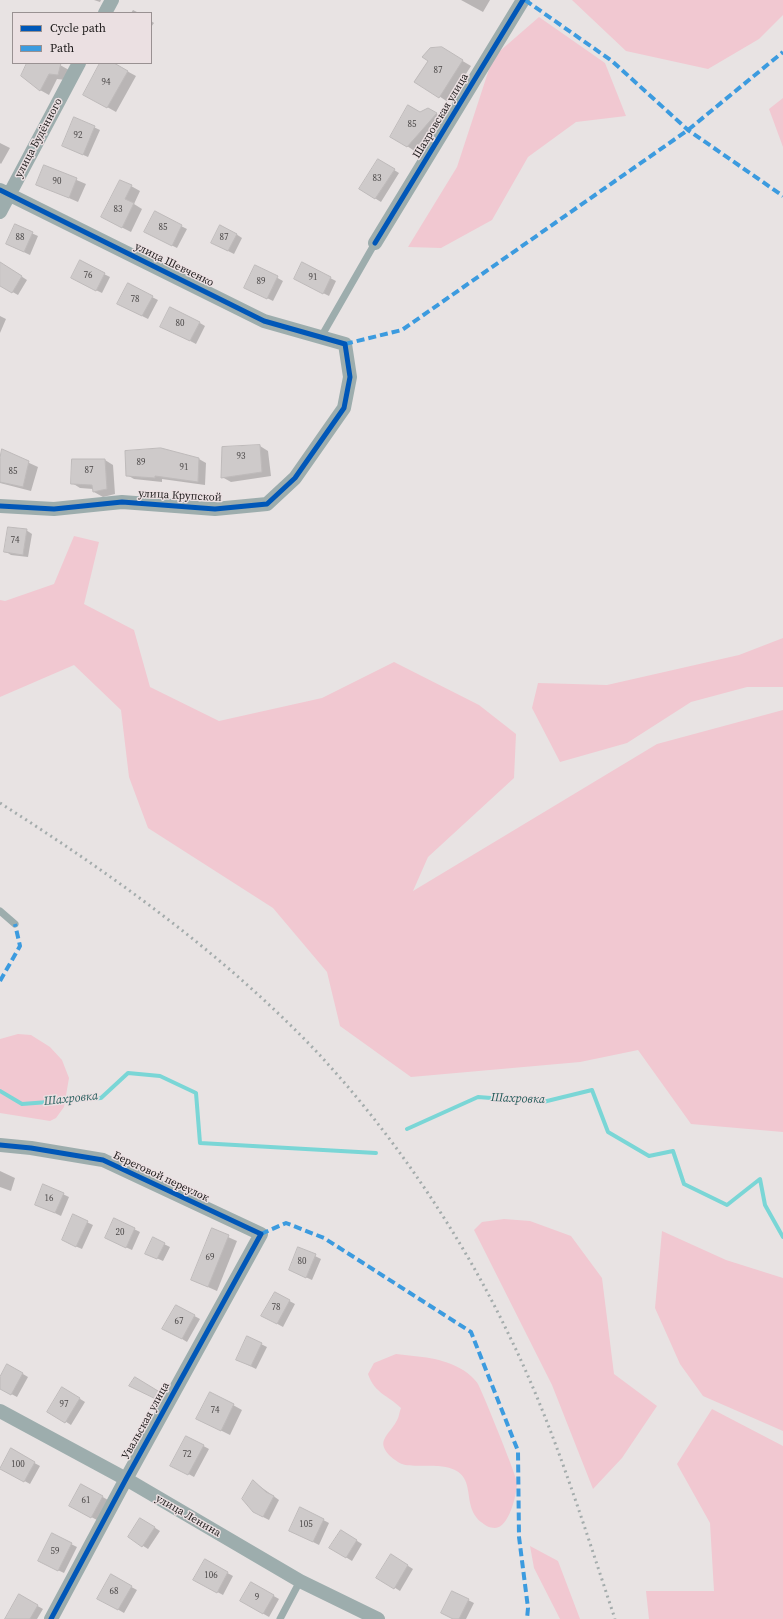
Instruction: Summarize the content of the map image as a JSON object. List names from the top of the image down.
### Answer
{
  "streets": {
    "street": [
      "Шахровская улица",
      "улица Будённого",
      "улица Шевченко",
      "улица Крупской",
      "Береговой переулок",
      "Увальская улица",
      "улица Ленина"
    ]
  },
  "crossings": [
    ["улица Будённого", "улица Шевченко"],
    ["улица Шевченко", "улица Крупской"],
    ["Береговой переулок", "Увальская улица"],
    ["Увальская улица", "улица Ленина"]
  ],
  "water": ["Шахровка"],
  "house_numbers": [
    "87",
    "94",
    "85",
    "92",
    "83",
    "90",
    "83",
    "85",
    "88",
    "87",
    "76",
    "91",
    "89",
    "78",
    "80",
    "93",
    "89",
    "91",
    "87",
    "85",
    "74",
    "16",
    "20",
    "69",
    "80",
    "78",
    "67",
    "97",
    "74",
    "72",
    "100",
    "61",
    "105",
    "59",
    "106",
    "68",
    "9"
  ],
  "legend": ["Cycle path", "Path"]
}
